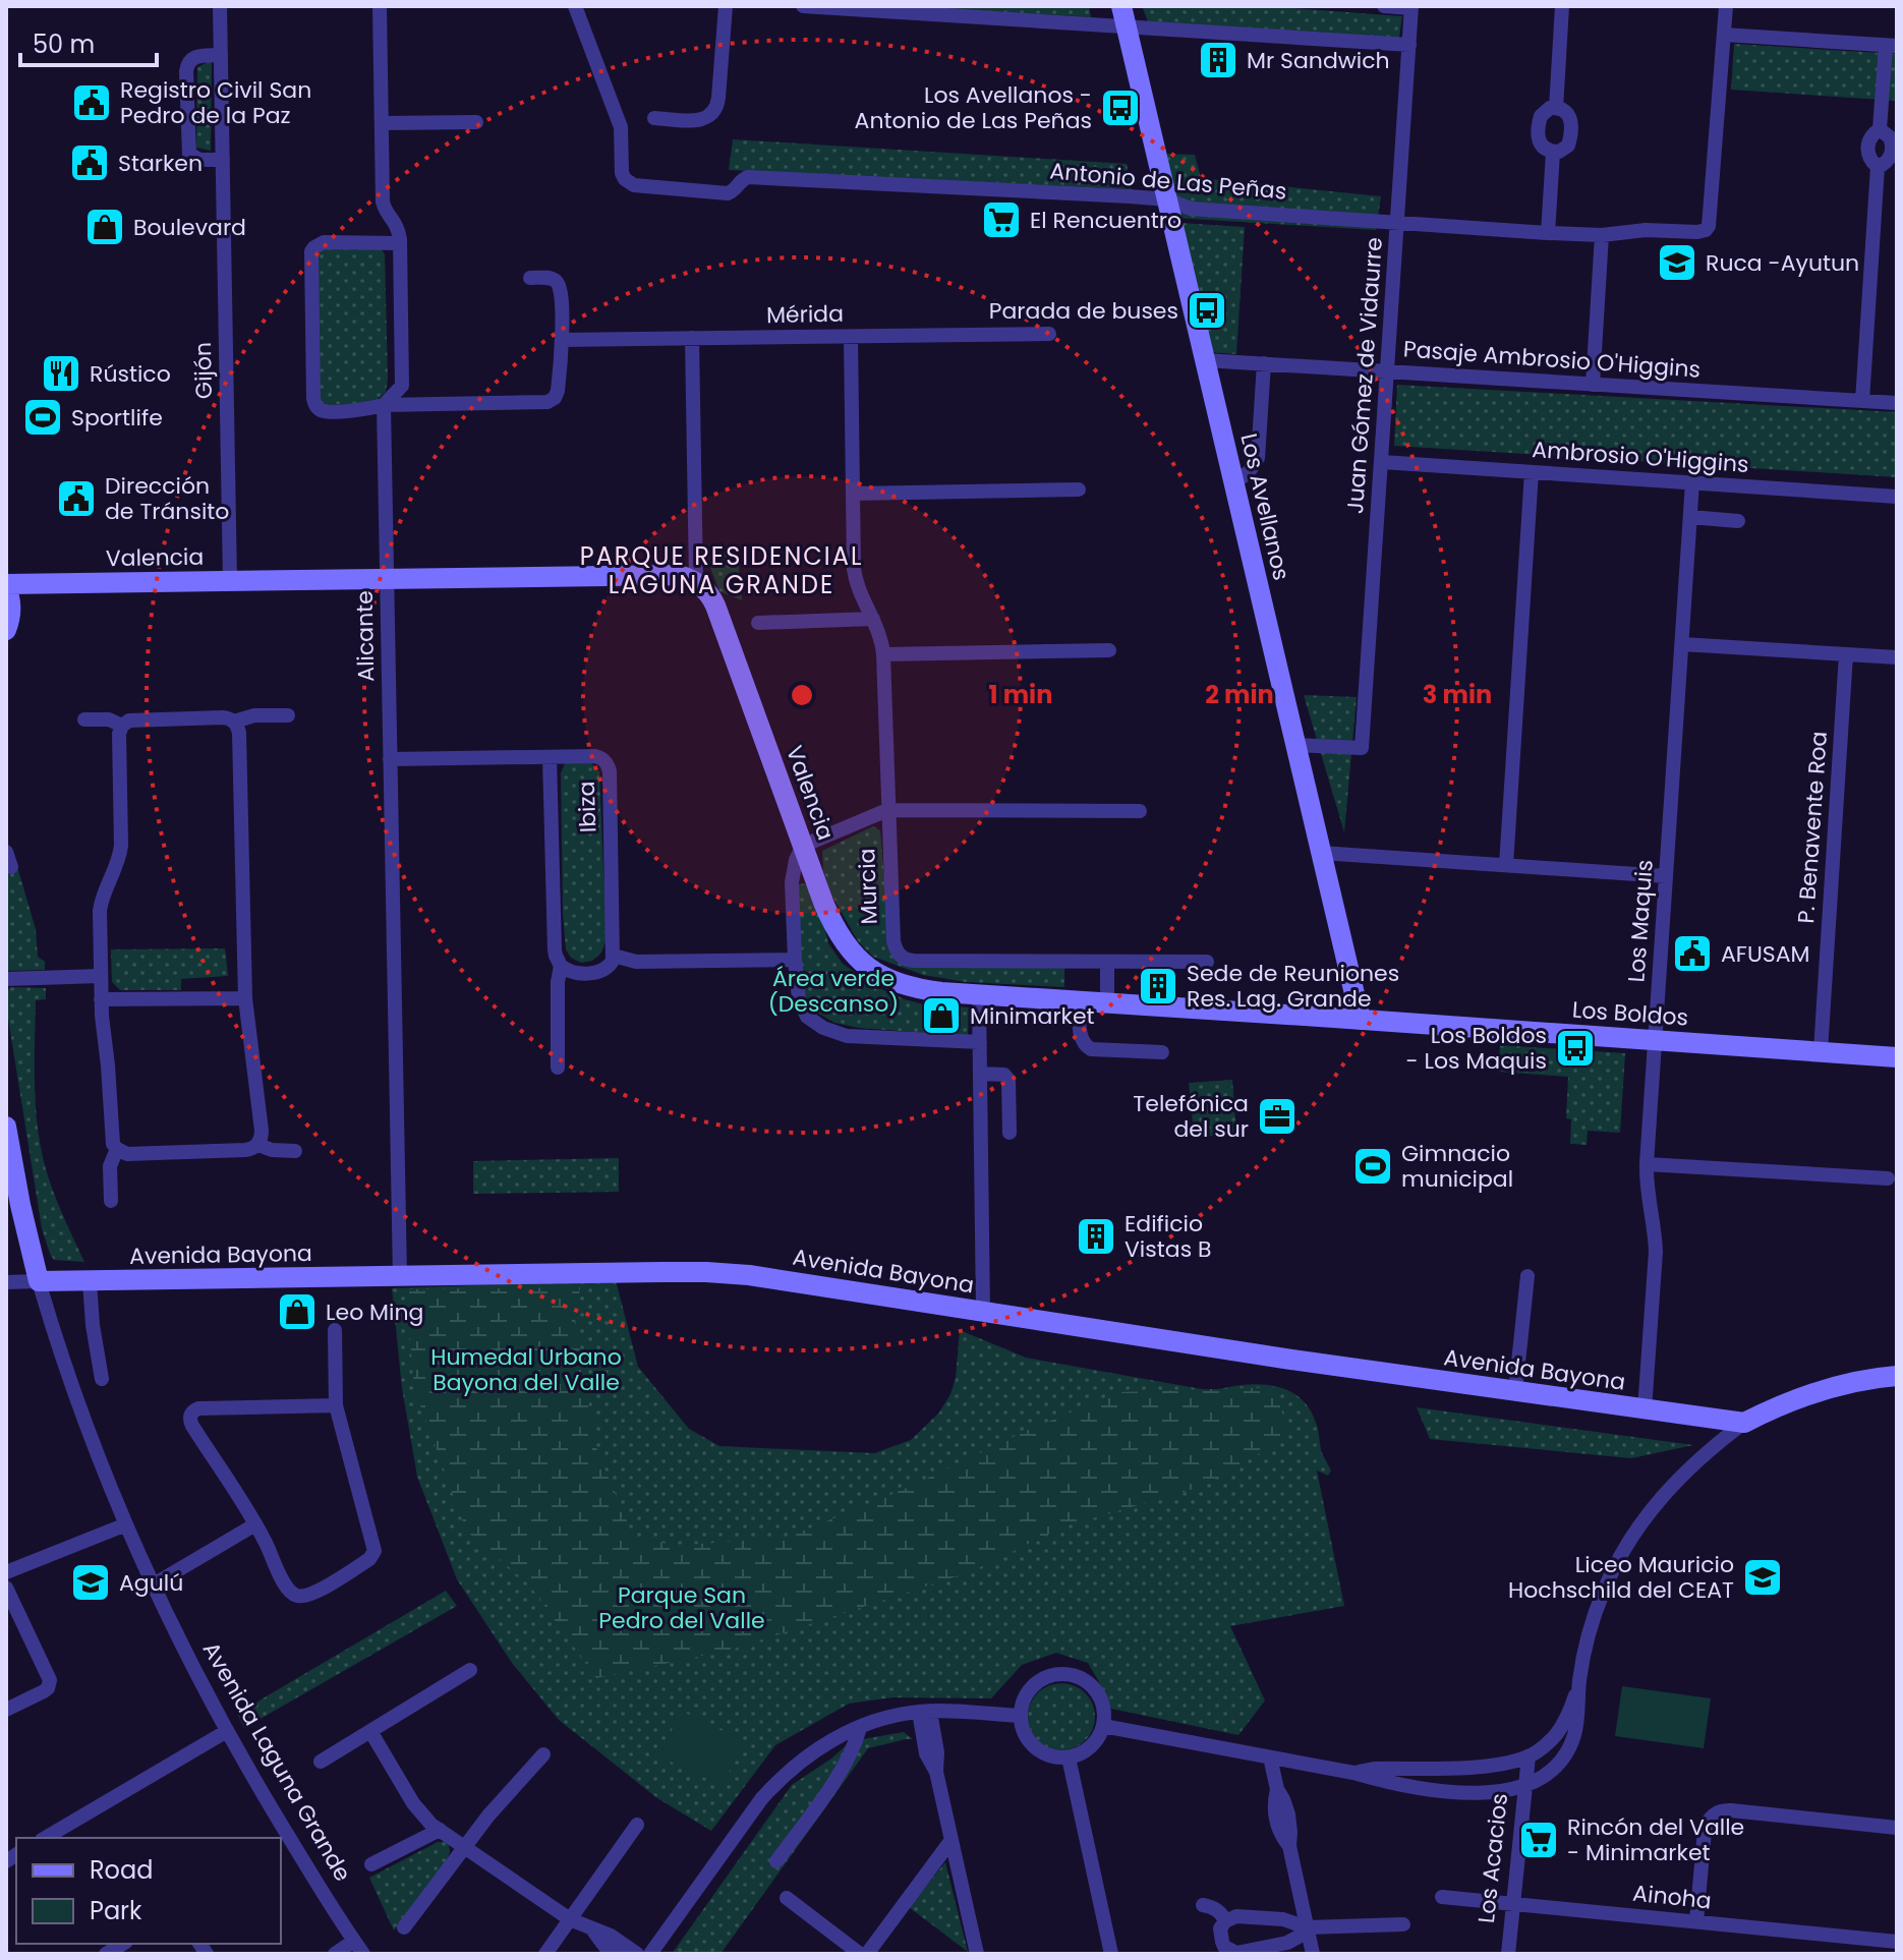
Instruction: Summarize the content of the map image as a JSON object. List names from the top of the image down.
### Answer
{
  "streets": {
    "street": [
      "Antonio de Las Peñas",
      "Mérida",
      "Pasaje Ambrosio O'Higgins",
      "Gijón",
      "Juan Gómez de Vidaurre",
      "Ambrosio O'Higgins",
      "Los Avellanos",
      "Valencia",
      "Alicante",
      "Ibiza",
      "P. Benavente Roa",
      "Murcia",
      "Los Maquis",
      "Los Boldos",
      "Avenida Bayona",
      "Avenida Laguna Grande",
      "Los Acacios",
      "Ainoha"
    ]
  },
  "crossings": [
    ["Antonio de Las Peñas", "Juan Gómez de Vidaurre"],
    ["Antonio de Las Peñas", "Los Avellanos"],
    ["Mérida", "Murcia"],
    ["Pasaje Ambrosio O'Higgins", "Juan Gómez de Vidaurre"],
    ["Pasaje Ambrosio O'Higgins", "Los Avellanos"],
    ["Gijón", "Valencia"],
    ["Juan Gómez de Vidaurre", "Ambrosio O'Higgins"],
    ["Juan Gómez de Vidaurre", "Los Avellanos"],
    ["Ambrosio O'Higgins", "Los Maquis"],
    ["Los Avellanos", "Valencia"],
    ["Los Avellanos", "Los Boldos"],
    ["Valencia", "Alicante"],
    ["Valencia", "Los Boldos"],
    ["Alicante", "Ibiza"],
    ["Alicante", "Avenida Bayona"],
    ["P. Benavente Roa", "Los Boldos"],
    ["Los Maquis", "Los Boldos"],
    ["Los Maquis", "Avenida Bayona"],
    ["Avenida Bayona", "Avenida Laguna Grande"],
    ["Avenida Bayona", "Los Acacios"],
    ["Los Acacios", "Ainoha"]
  ],
  "districts": ["PARQUE RESIDENCIAL LAGUNA GRANDE"],
  "parks": ["Área verde (Descanso)", "Humedal Urbano Bayona del Valle", "Parque San Pedro del Valle"],
  "places": {
    "building": ["Mr Sandwich", "Sede de Reuniones Res. Lag. Grande", "Edificio Vistas B"],
    "public building": [
      "Registro Civil San Pedro de la Paz",
      "Starken",
      "Dirección de Tránsito",
      "AFUSAM"
    ],
    "bus stop": ["Los Avellanos - Antonio de Las Peñas", "Parada de buses", "Los Boldos - Los Maquis"],
    "supermarket": ["El Rencuentro", "Rincón del Valle - Minimarket"],
    "shop": ["Boulevard", "Minimarket", "Leo Ming"],
    "school or university": ["Ruca -Ayutun", "Liceo Mauricio Hochschild del CEAT", "Agulú"],
    "restaurant": ["Rústico"],
    "sports": ["Sportlife", "Gimnacio municipal"],
    "office": ["Telefónica del sur"]
  },
  "legend": ["Road", "Park"],
  "scale_bar": "50 m",
  "rings": ["1 min", "2 min", "3 min"]
}
